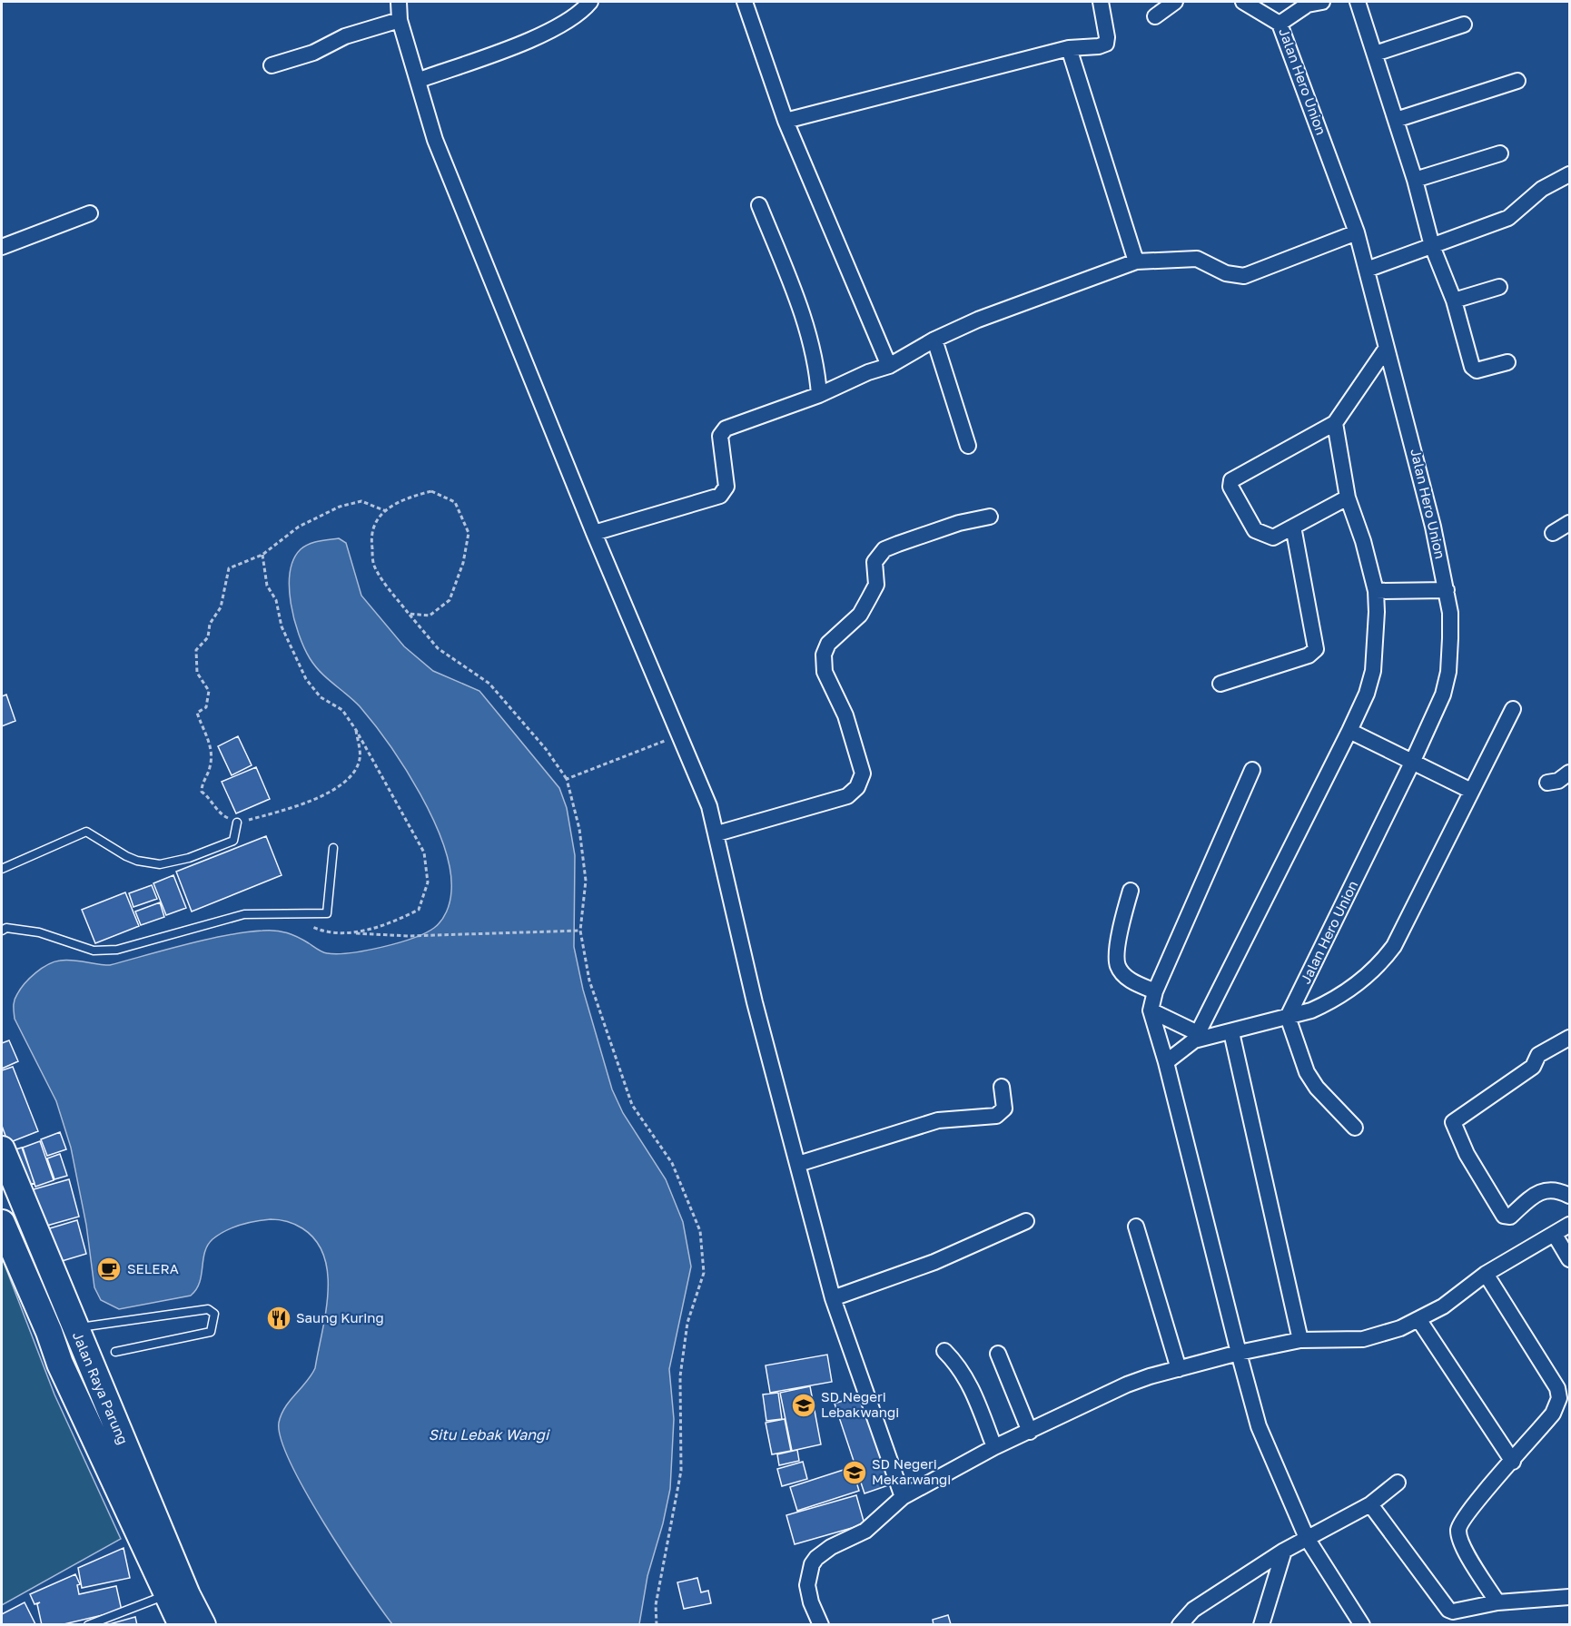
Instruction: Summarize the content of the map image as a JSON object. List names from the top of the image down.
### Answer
{
  "streets": {
    "highway": ["Jalan Raya Parung"],
    "street": ["Jalan Hero Union"]
  },
  "water": ["Situ Lebak Wangi"],
  "places": {
    "cafe": ["SELERA"],
    "restaurant": ["Saung Kuring"],
    "school or university": ["SD Negeri Lebakwangi", "SD Negeri Mekarwangi"]
  }
}
